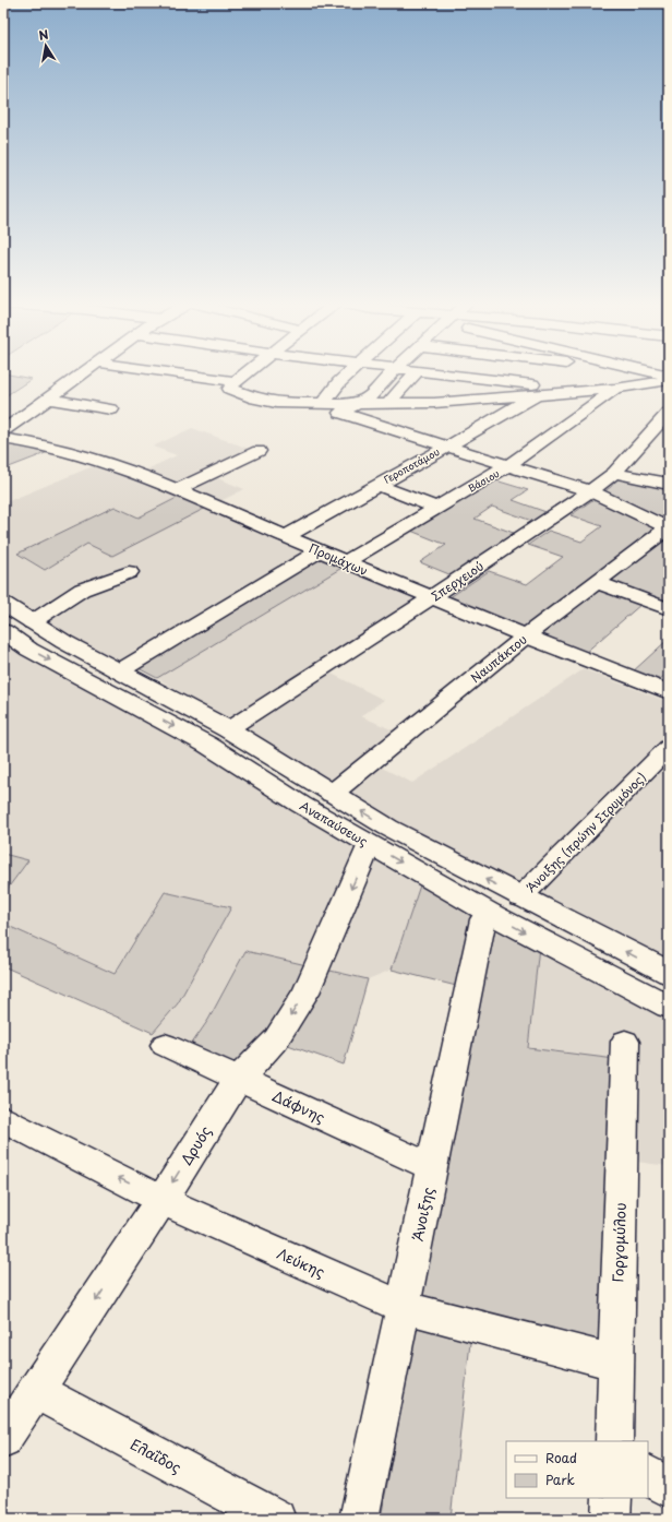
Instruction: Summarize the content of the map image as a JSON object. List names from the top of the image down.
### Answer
{
  "streets": {
    "main road": ["Αναπαύσεως"],
    "street": [
      "Γεροποτάμου",
      "Βάσιου",
      "Προμάχων",
      "Σπερχειού",
      "Ναυπάκτου",
      "Άνοιξης (πρώην Στρυμόνος)",
      "Δάφνης",
      "Δρυός",
      "Άνοιξης",
      "Γοργομύλου",
      "Λεύκης",
      "Ελαΐδος"
    ]
  },
  "crossings": [
    ["Γεροποτάμου", "Προμάχων"],
    ["Βάσιου", "Προμάχων"],
    ["Προμάχων", "Σπερχειού"],
    ["Προμάχων", "Ναυπάκτου"],
    ["Σπερχειού", "Αναπαύσεως"],
    ["Ναυπάκτου", "Αναπαύσεως"],
    ["Αναπαύσεως", "Άνοιξης (πρώην Στρυμόνος)"],
    ["Αναπαύσεως", "Δρυός"],
    ["Αναπαύσεως", "Άνοιξης"],
    ["Δάφνης", "Δρυός"],
    ["Δάφνης", "Άνοιξης"],
    ["Δρυός", "Λεύκης"],
    ["Δρυός", "Ελαΐδος"],
    ["Άνοιξης", "Λεύκης"],
    ["Γοργομύλου", "Λεύκης"]
  ],
  "one_way": ["Δρυός"],
  "legend": ["Road", "Park"],
  "north": "top"
}
